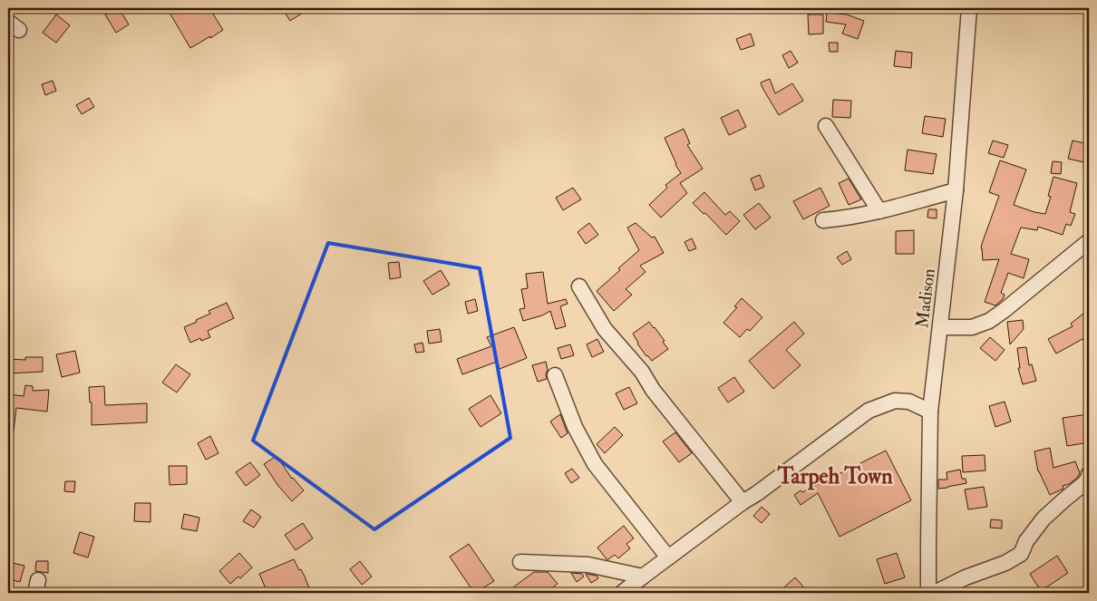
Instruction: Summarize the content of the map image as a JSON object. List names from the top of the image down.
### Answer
{
  "streets": {
    "street": ["Madison"]
  },
  "districts": ["Tarpeh Town"]
}
